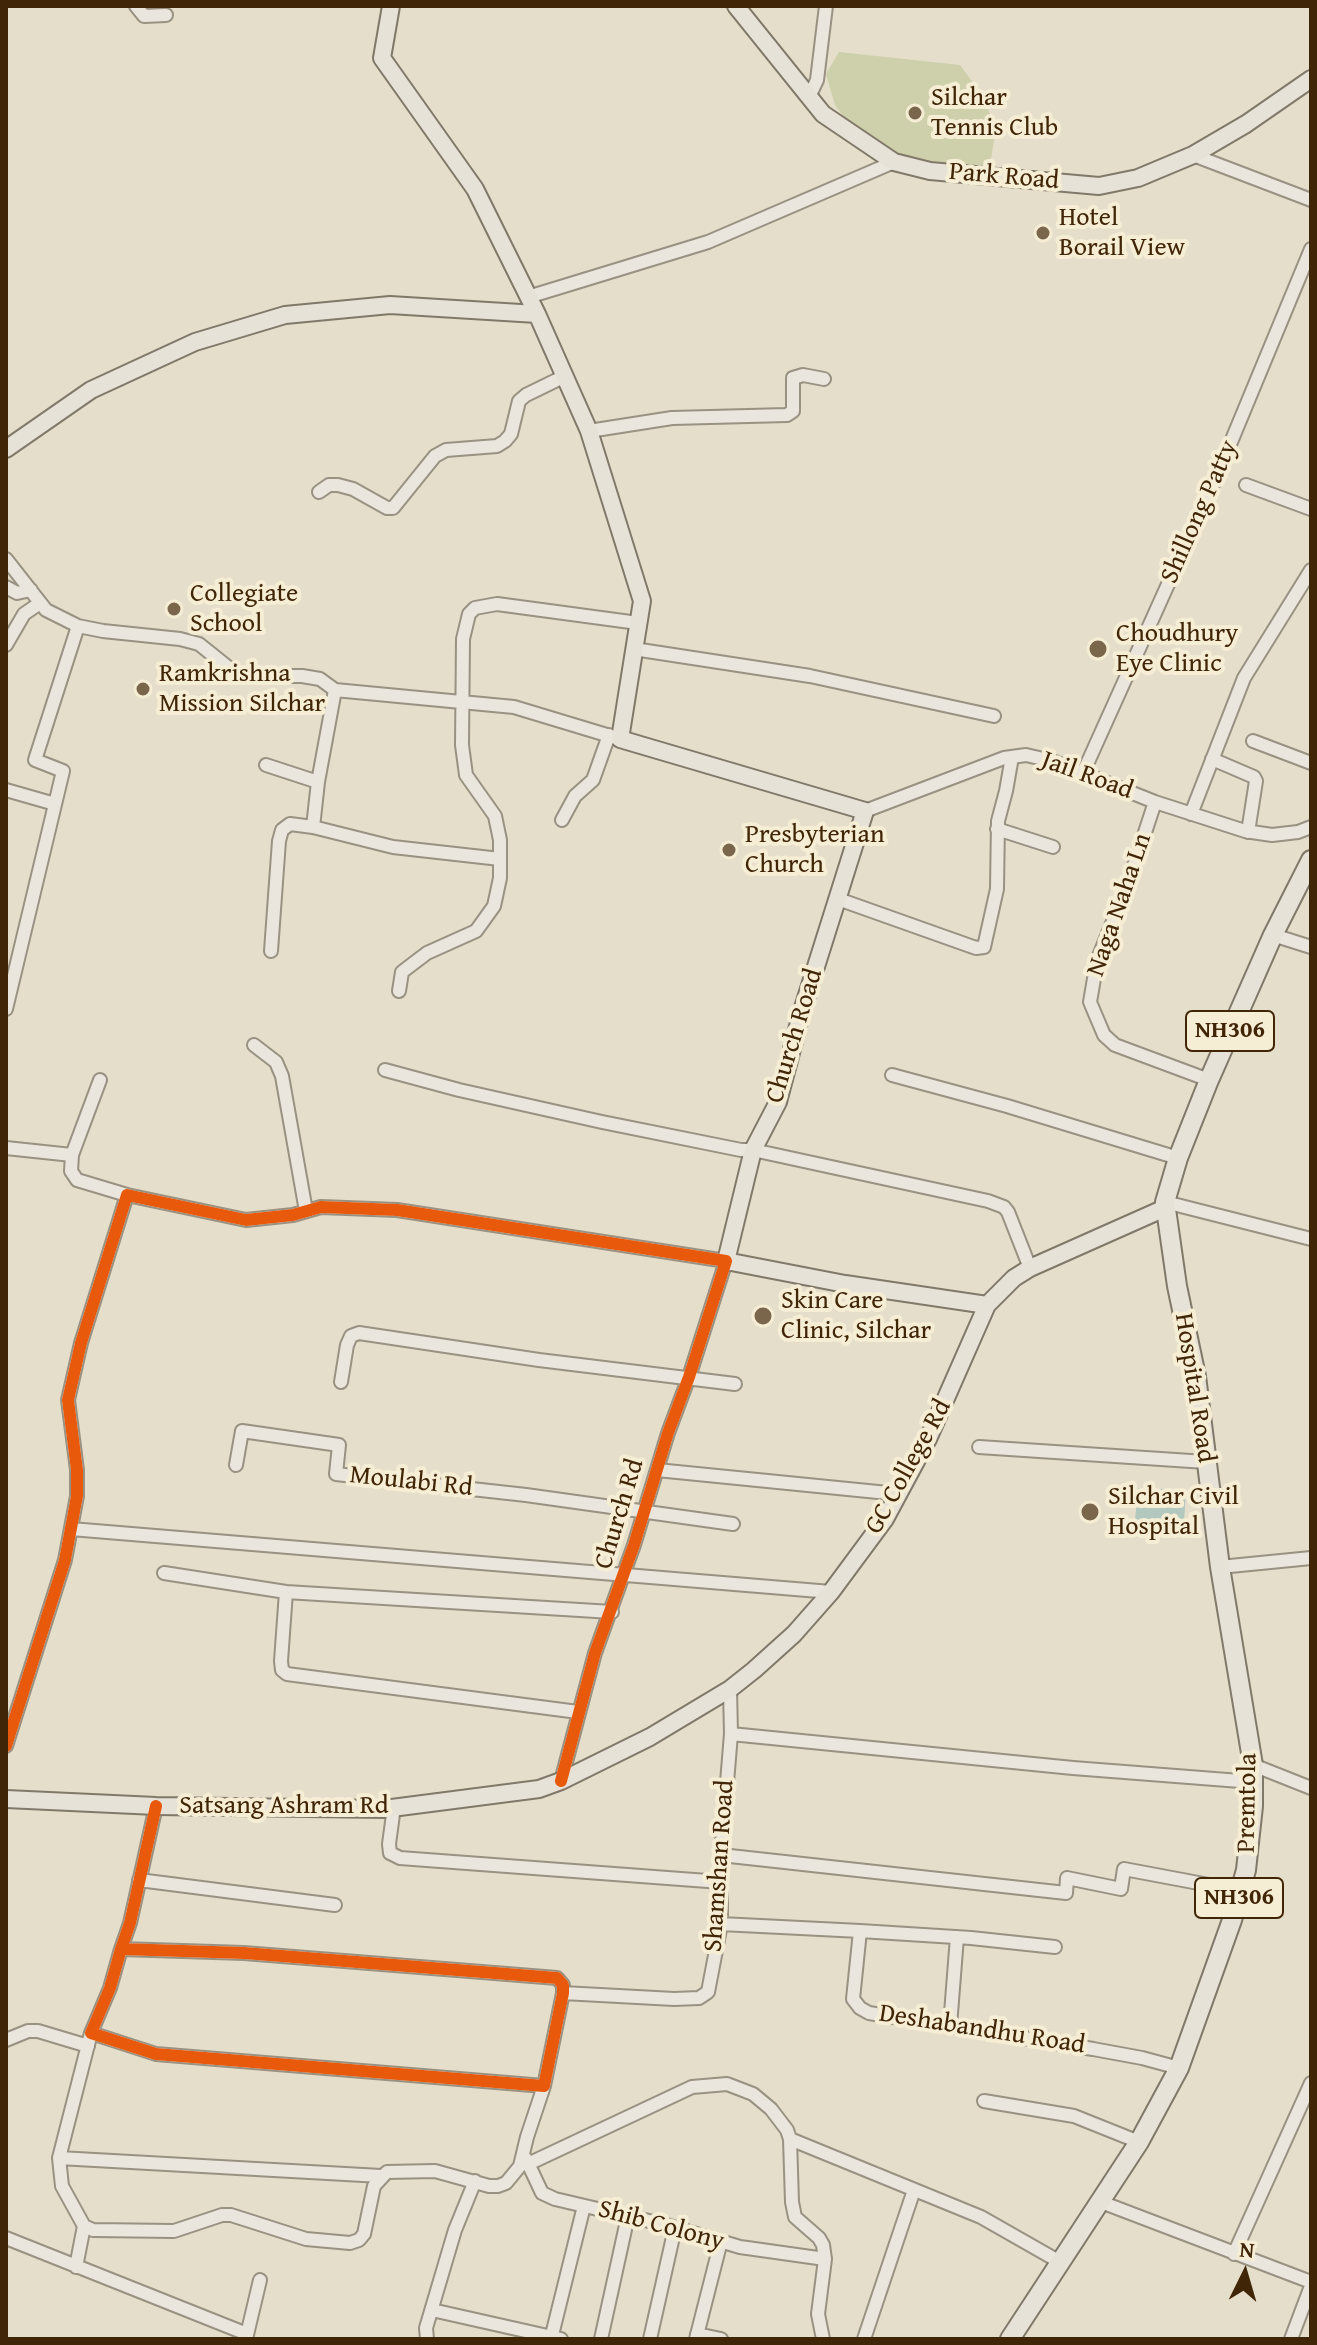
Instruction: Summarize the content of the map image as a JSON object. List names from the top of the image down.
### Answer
{
  "streets": {
    "highway": ["NH306", "Hospital Road", "Premtola"],
    "main road": [
      "Park Road",
      "Church Road",
      "GC College Rd",
      "Satsang Ashram Rd"
    ],
    "street": [
      "Shillong Patty",
      "Jail Road",
      "Naga Naha Ln",
      "Moulabi Rd",
      "Church Rd",
      "Shamshan Road",
      "Deshabandhu Road",
      "Shib Colony"
    ]
  },
  "crossings": [
    ["Shillong Patty", "Jail Road"],
    ["Jail Road", "Naga Naha Ln"],
    ["Jail Road", "Church Road"],
    ["Naga Naha Ln", "NH306"],
    ["NH306", "Hospital Road"],
    ["NH306", "GC College Rd"],
    ["NH306", "Premtola"],
    ["Church Road", "Church Rd"],
    ["Hospital Road", "GC College Rd"],
    ["Hospital Road", "Premtola"],
    ["GC College Rd", "Church Rd"],
    ["GC College Rd", "Satsang Ashram Rd"],
    ["GC College Rd", "Shamshan Road"],
    ["Moulabi Rd", "Church Rd"],
    ["Church Rd", "Satsang Ashram Rd"],
    ["Premtola", "Deshabandhu Road"]
  ],
  "places": [
    "Silchar Tennis Club",
    "Hotel Borail View",
    "Collegiate School",
    "Choudhury Eye Clinic",
    "Ramkrishna Mission Silchar",
    "Presbyterian Church",
    "Skin Care Clinic, Silchar",
    "Silchar Civil Hospital"
  ],
  "north": "top"
}
